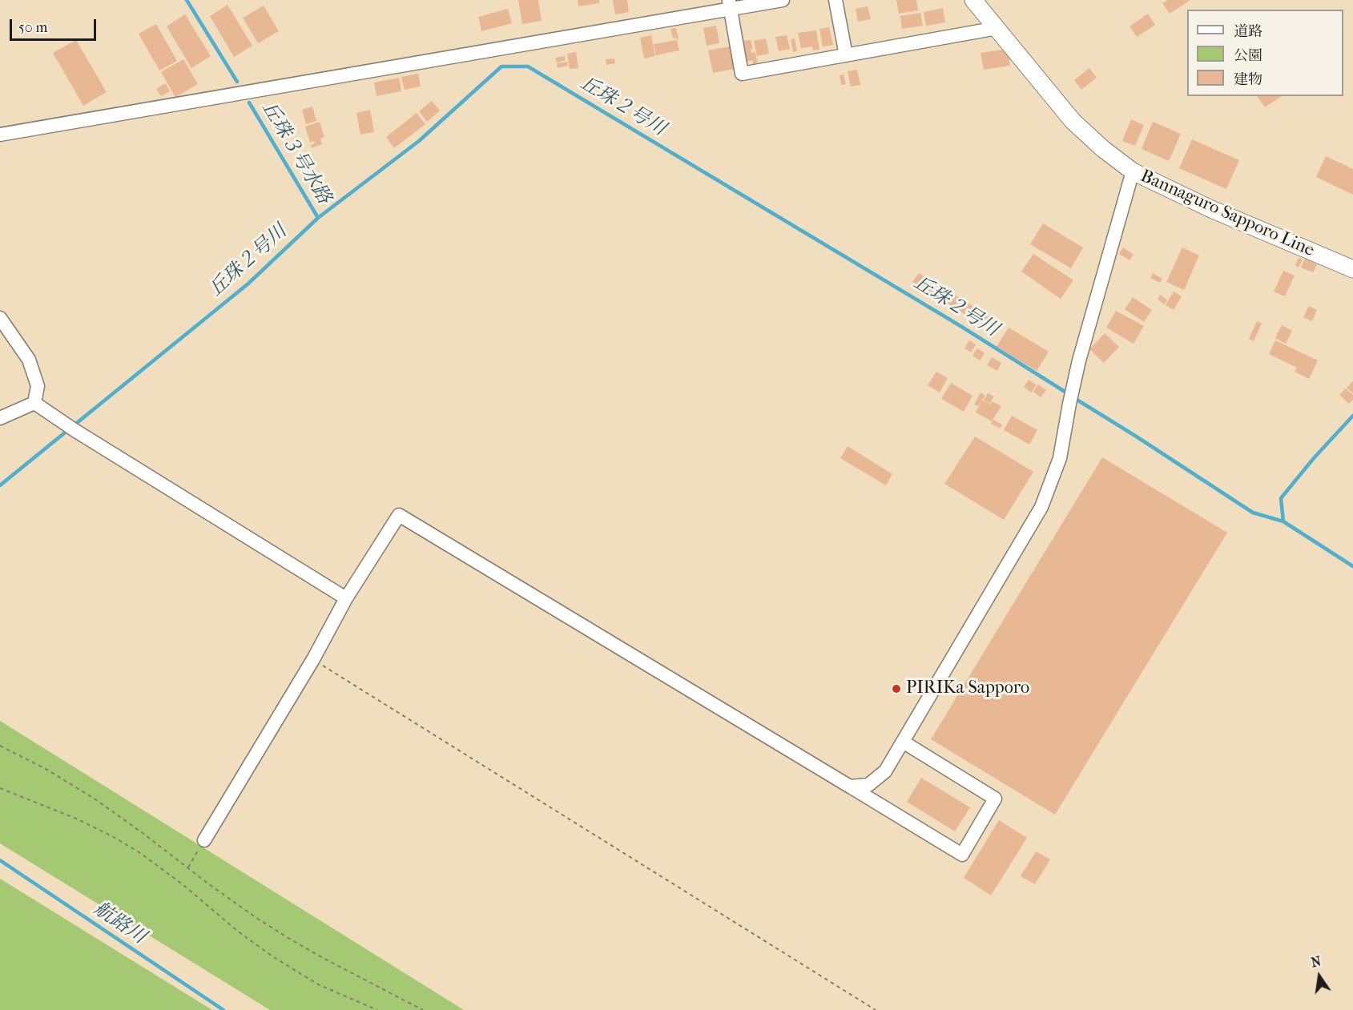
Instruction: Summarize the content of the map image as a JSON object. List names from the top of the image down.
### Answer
{
  "streets": {
    "main road": ["Bannaguro Sapporo Line"]
  },
  "water": ["丘珠２号川", "丘珠３号水路", "航路川"],
  "places": ["PIRIKa Sapporo"],
  "legend": ["道路", "公園", "建物"],
  "scale_bar": "50 m",
  "north": "top"
}
